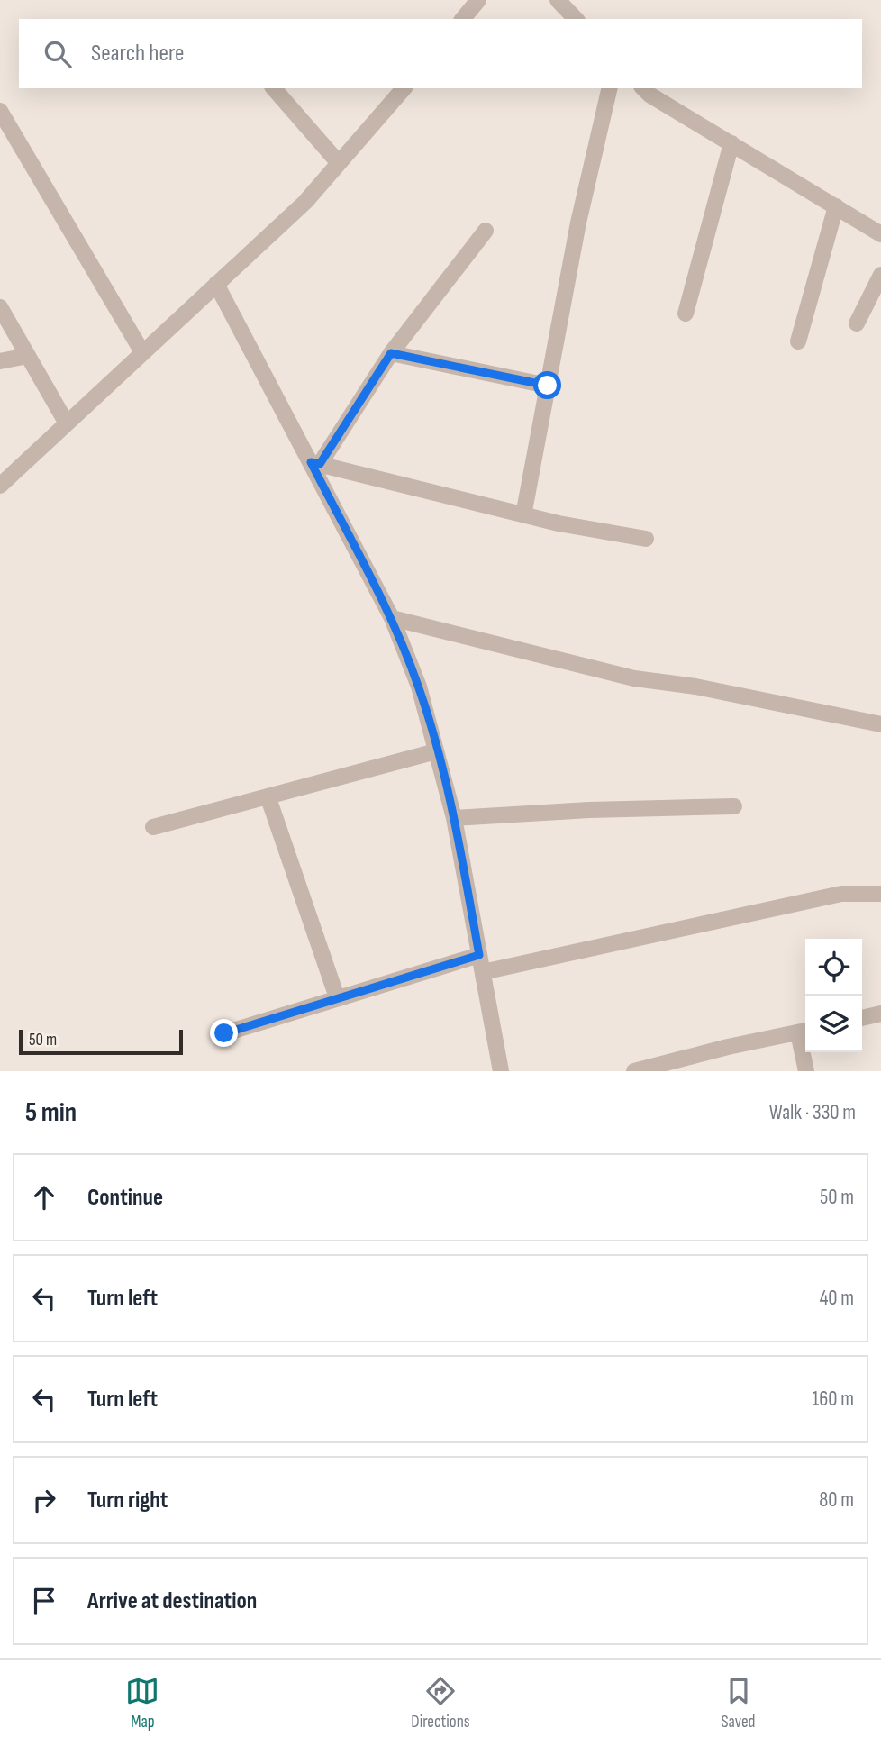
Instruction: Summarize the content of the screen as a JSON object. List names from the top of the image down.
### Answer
{
  "scale_bar": "50 m",
  "page": {
    "search": "Search here",
    "scale": "50 m",
    "heading": ["5 min", "Walk · 330 m"],
    "list": [
      ["Continue", "50 m"],
      ["Turn left", "40 m"],
      ["Turn left", "160 m"],
      ["Turn right", "80 m"],
      "Arrive at destination"
    ],
    "nav": ["Map", "Directions", "Saved"]
  }
}
